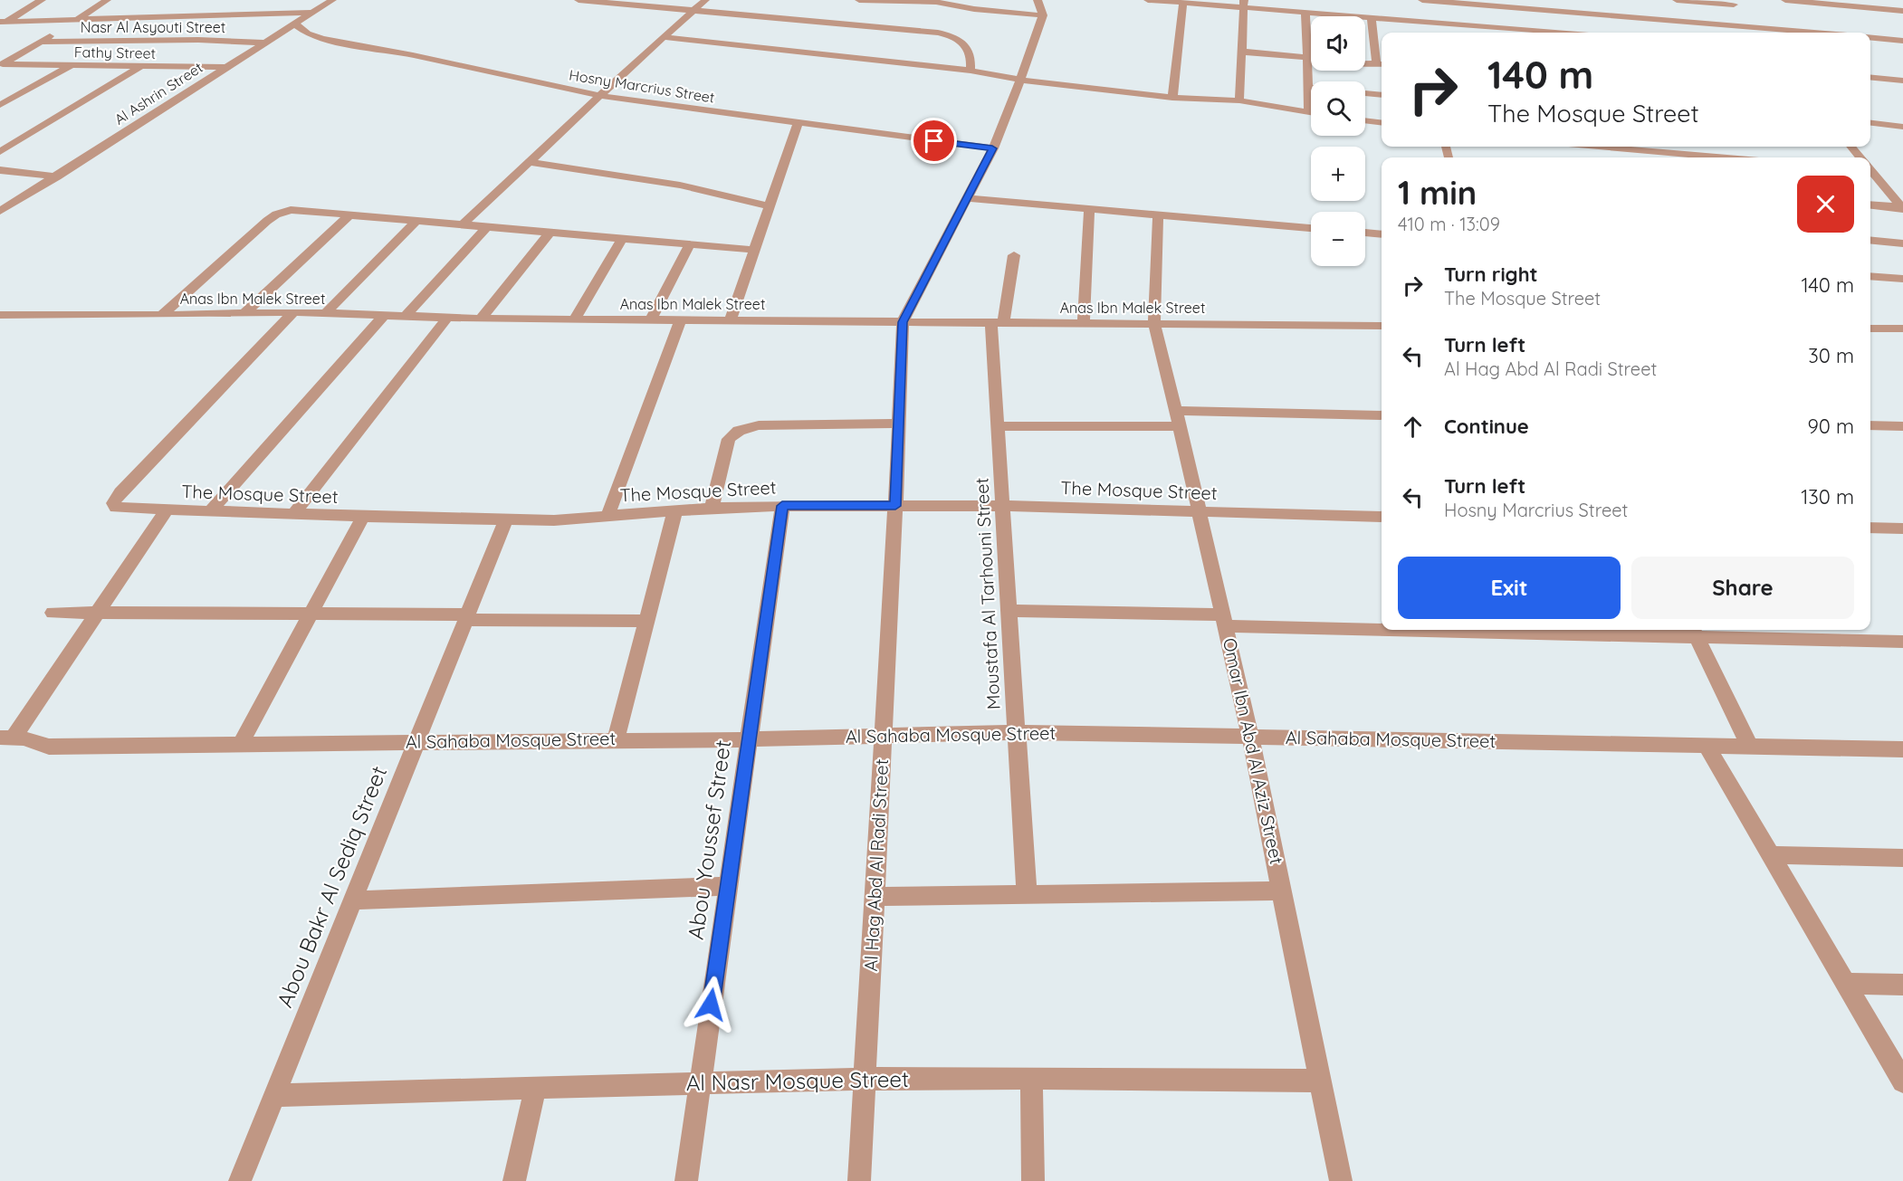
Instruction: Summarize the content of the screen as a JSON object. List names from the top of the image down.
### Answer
{
  "streets": {
    "street": [
      "Nasr Al Asyouti Street",
      "Fathy Street",
      "Hosny Marcrius Street",
      "Al Ashrin Street",
      "Anas Ibn Malek Street",
      "The Mosque Street",
      "Moustafa Al Tarhouni Street",
      "Al Sahaba Mosque Street",
      "Omar Ibn Abd Al Aziz Street",
      "Abou Youssef Street",
      "Al Hag Abd Al Radi Street",
      "Abou Bakr Al Sediq Street",
      "Al Nasr Mosque Street"
    ]
  },
  "crossings": [
    ["Nasr Al Asyouti Street", "Al Ashrin Street"],
    ["Fathy Street", "Al Ashrin Street"],
    ["Hosny Marcrius Street", "Al Ashrin Street"],
    ["Anas Ibn Malek Street", "The Mosque Street"],
    ["Anas Ibn Malek Street", "Moustafa Al Tarhouni Street"],
    ["Anas Ibn Malek Street", "Omar Ibn Abd Al Aziz Street"],
    ["Anas Ibn Malek Street", "Al Hag Abd Al Radi Street"],
    ["The Mosque Street", "Moustafa Al Tarhouni Street"],
    ["The Mosque Street", "Omar Ibn Abd Al Aziz Street"],
    ["The Mosque Street", "Abou Youssef Street"],
    ["The Mosque Street", "Al Hag Abd Al Radi Street"],
    ["The Mosque Street", "Abou Bakr Al Sediq Street"],
    ["Moustafa Al Tarhouni Street", "Al Sahaba Mosque Street"],
    ["Al Sahaba Mosque Street", "Omar Ibn Abd Al Aziz Street"],
    ["Al Sahaba Mosque Street", "Abou Youssef Street"],
    ["Al Sahaba Mosque Street", "Al Hag Abd Al Radi Street"],
    ["Al Sahaba Mosque Street", "Abou Bakr Al Sediq Street"],
    ["Omar Ibn Abd Al Aziz Street", "Al Nasr Mosque Street"],
    ["Abou Youssef Street", "Al Nasr Mosque Street"],
    ["Al Hag Abd Al Radi Street", "Al Nasr Mosque Street"],
    ["Abou Bakr Al Sediq Street", "Al Nasr Mosque Street"]
  ],
  "page": {
    "map_buttons": ["+", "−"],
    "turn": ["140 m", "The Mosque Street"],
    "heading": ["1 min", "410 m · 13:09"],
    "list": [
      {
        "name": "Turn right",
        "note": "The Mosque Street",
        "value": "140 m"
      },
      {
        "name": "Turn left",
        "note": "Al Hag Abd Al Radi Street",
        "value": "30 m"
      },
      {
        "name": "Continue",
        "value": "90 m"
      },
      {
        "name": "Turn left",
        "note": "Hosny Marcrius Street",
        "value": "130 m"
      }
    ],
    "buttons": ["Exit", "Share"]
  }
}
